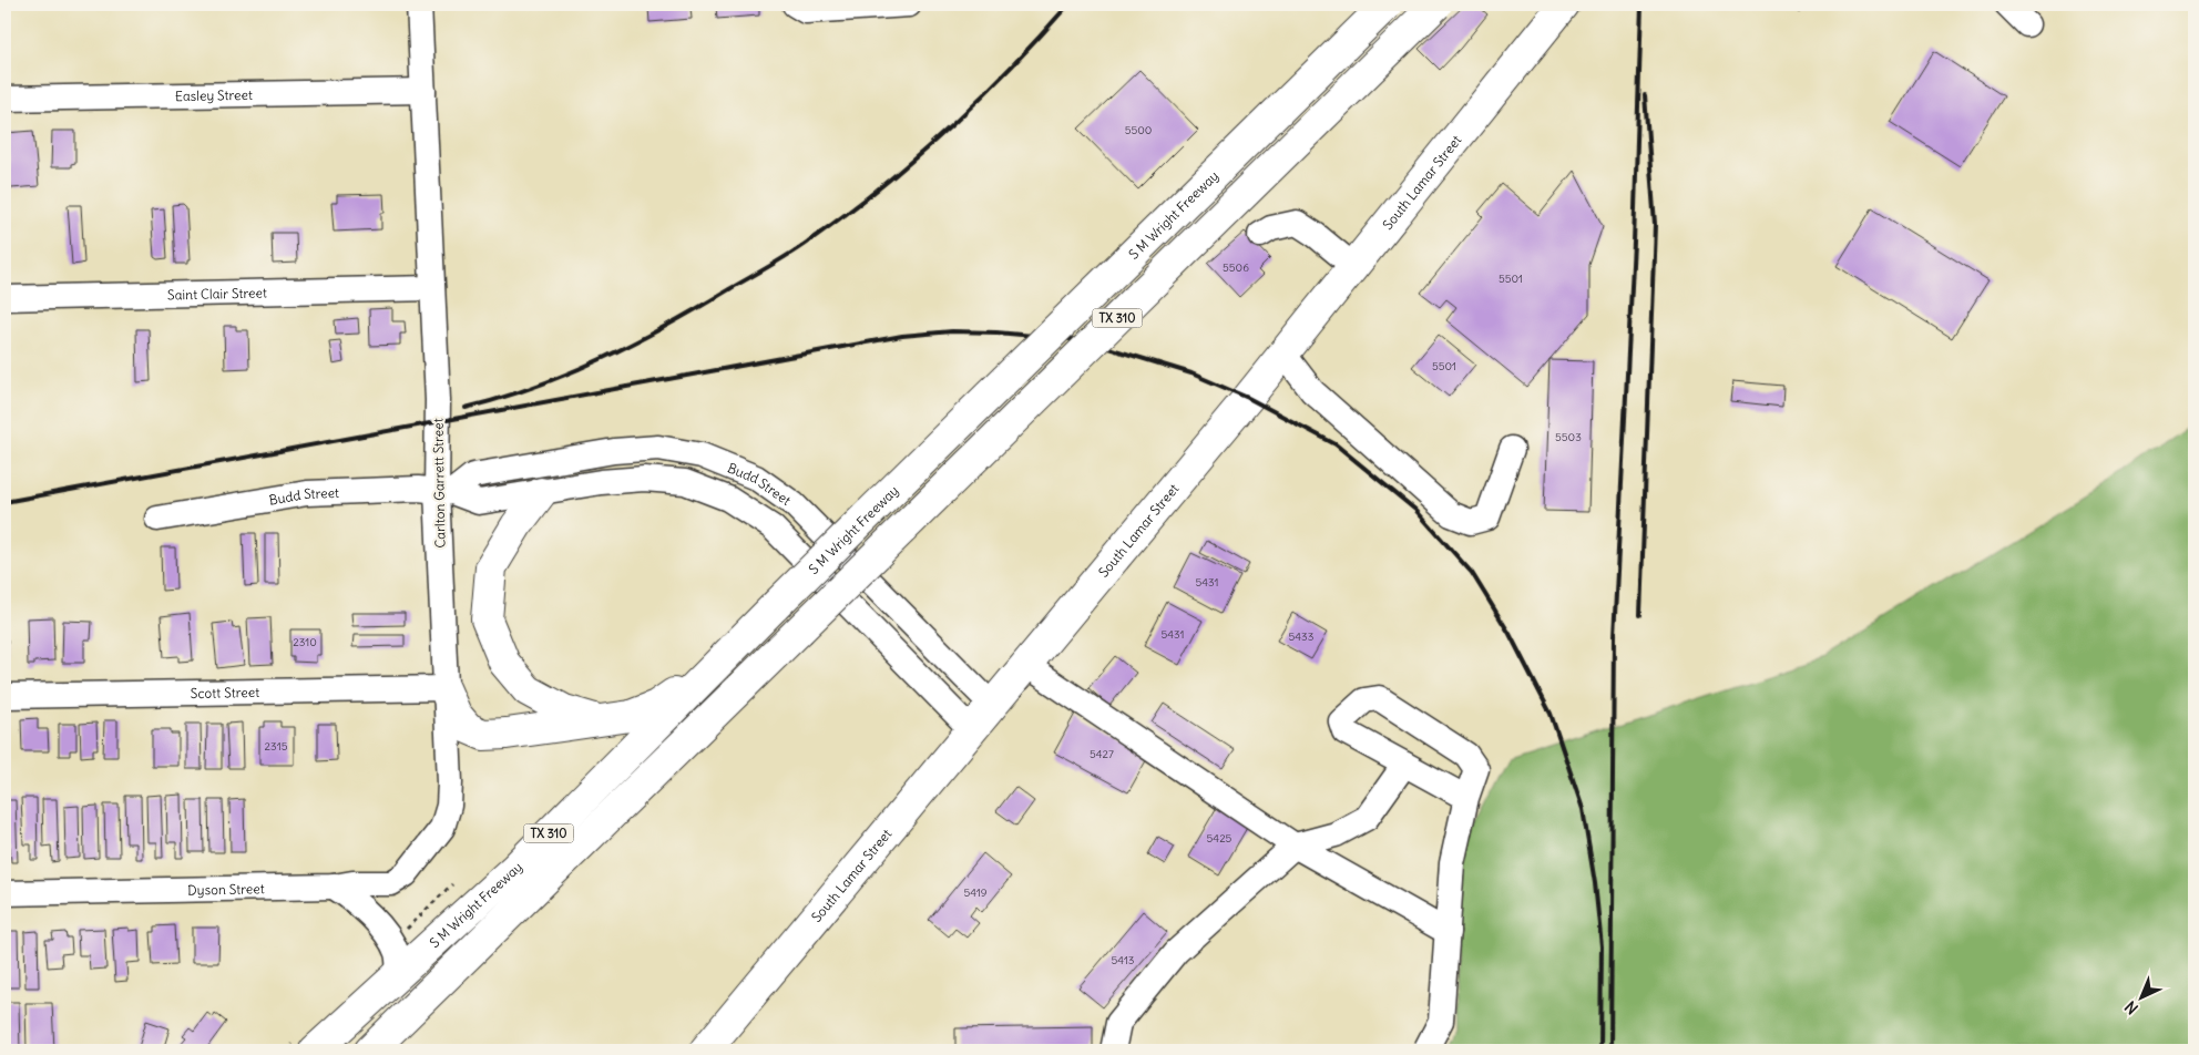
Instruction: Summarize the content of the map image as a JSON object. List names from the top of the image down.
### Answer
{
  "streets": {
    "main road": ["South Lamar Street", "S M Wright Freeway", "TX 310"],
    "street": [
      "Easley Street",
      "Saint Clair Street",
      "Carlton Garrett Street",
      "Budd Street",
      "Scott Street",
      "Dyson Street"
    ]
  },
  "crossings": [
    ["Easley Street", "Carlton Garrett Street"],
    ["South Lamar Street", "Budd Street"],
    ["Saint Clair Street", "Carlton Garrett Street"],
    ["Carlton Garrett Street", "Budd Street"],
    ["Carlton Garrett Street", "Scott Street"],
    ["Carlton Garrett Street", "Dyson Street"]
  ],
  "house_numbers": [
    "5500",
    "5506",
    "5501",
    "5501",
    "5503",
    "5431",
    "5431",
    "5433",
    "2310",
    "2315",
    "5427",
    "5425",
    "5419",
    "5413"
  ],
  "north": "bottom left"
}
